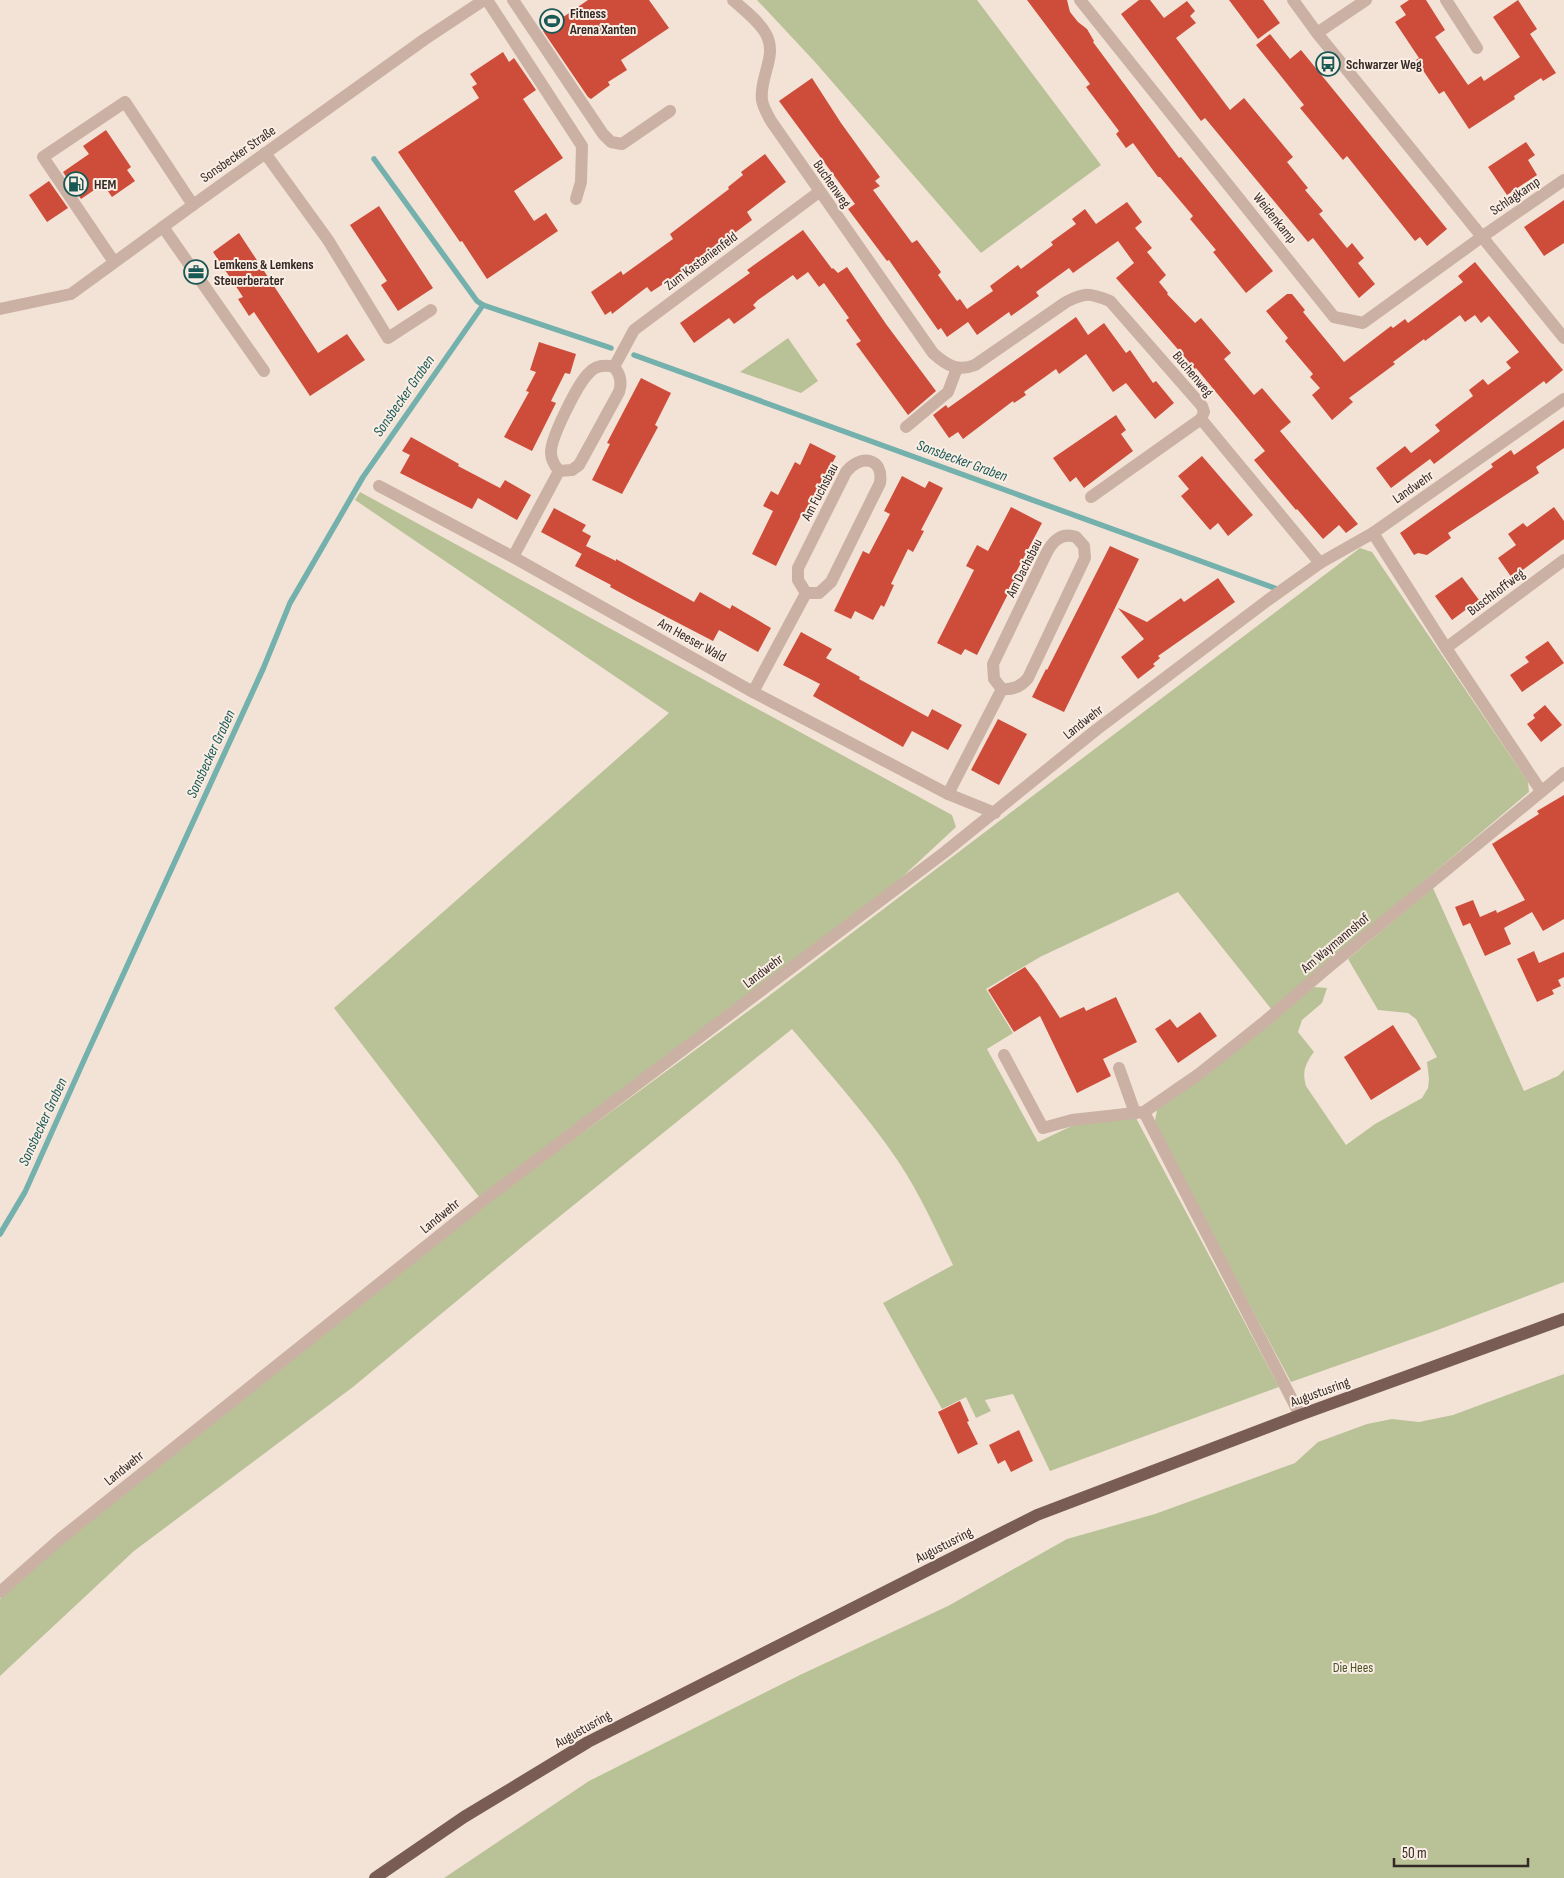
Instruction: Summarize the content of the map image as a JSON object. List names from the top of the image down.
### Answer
{
  "streets": {
    "main road": ["Augustusring"],
    "street": [
      "Sonsbecker Straße",
      "Buchenweg",
      "Schlagkamp",
      "Weidenkamp",
      "Zum Kastanienfeld",
      "Landwehr",
      "Am Fuchsbau",
      "Am Dachsbau",
      "Buschhoffweg",
      "Am Heeser Wald",
      "Am Waymannshof"
    ]
  },
  "crossings": [
    ["Buchenweg", "Zum Kastanienfeld"],
    ["Buchenweg", "Landwehr"],
    ["Schlagkamp", "Weidenkamp"],
    ["Landwehr", "Am Heeser Wald"]
  ],
  "water": ["Sonsbecker Graben"],
  "parks": ["Die Hees"],
  "places": {
    "sports": ["Fitness Arena Xanten"],
    "bus stop": ["Schwarzer Weg"],
    "fuel station": ["HEM"],
    "office": ["Lemkens & Lemkens Steuerberater"]
  },
  "scale_bar": "50 m"
}
